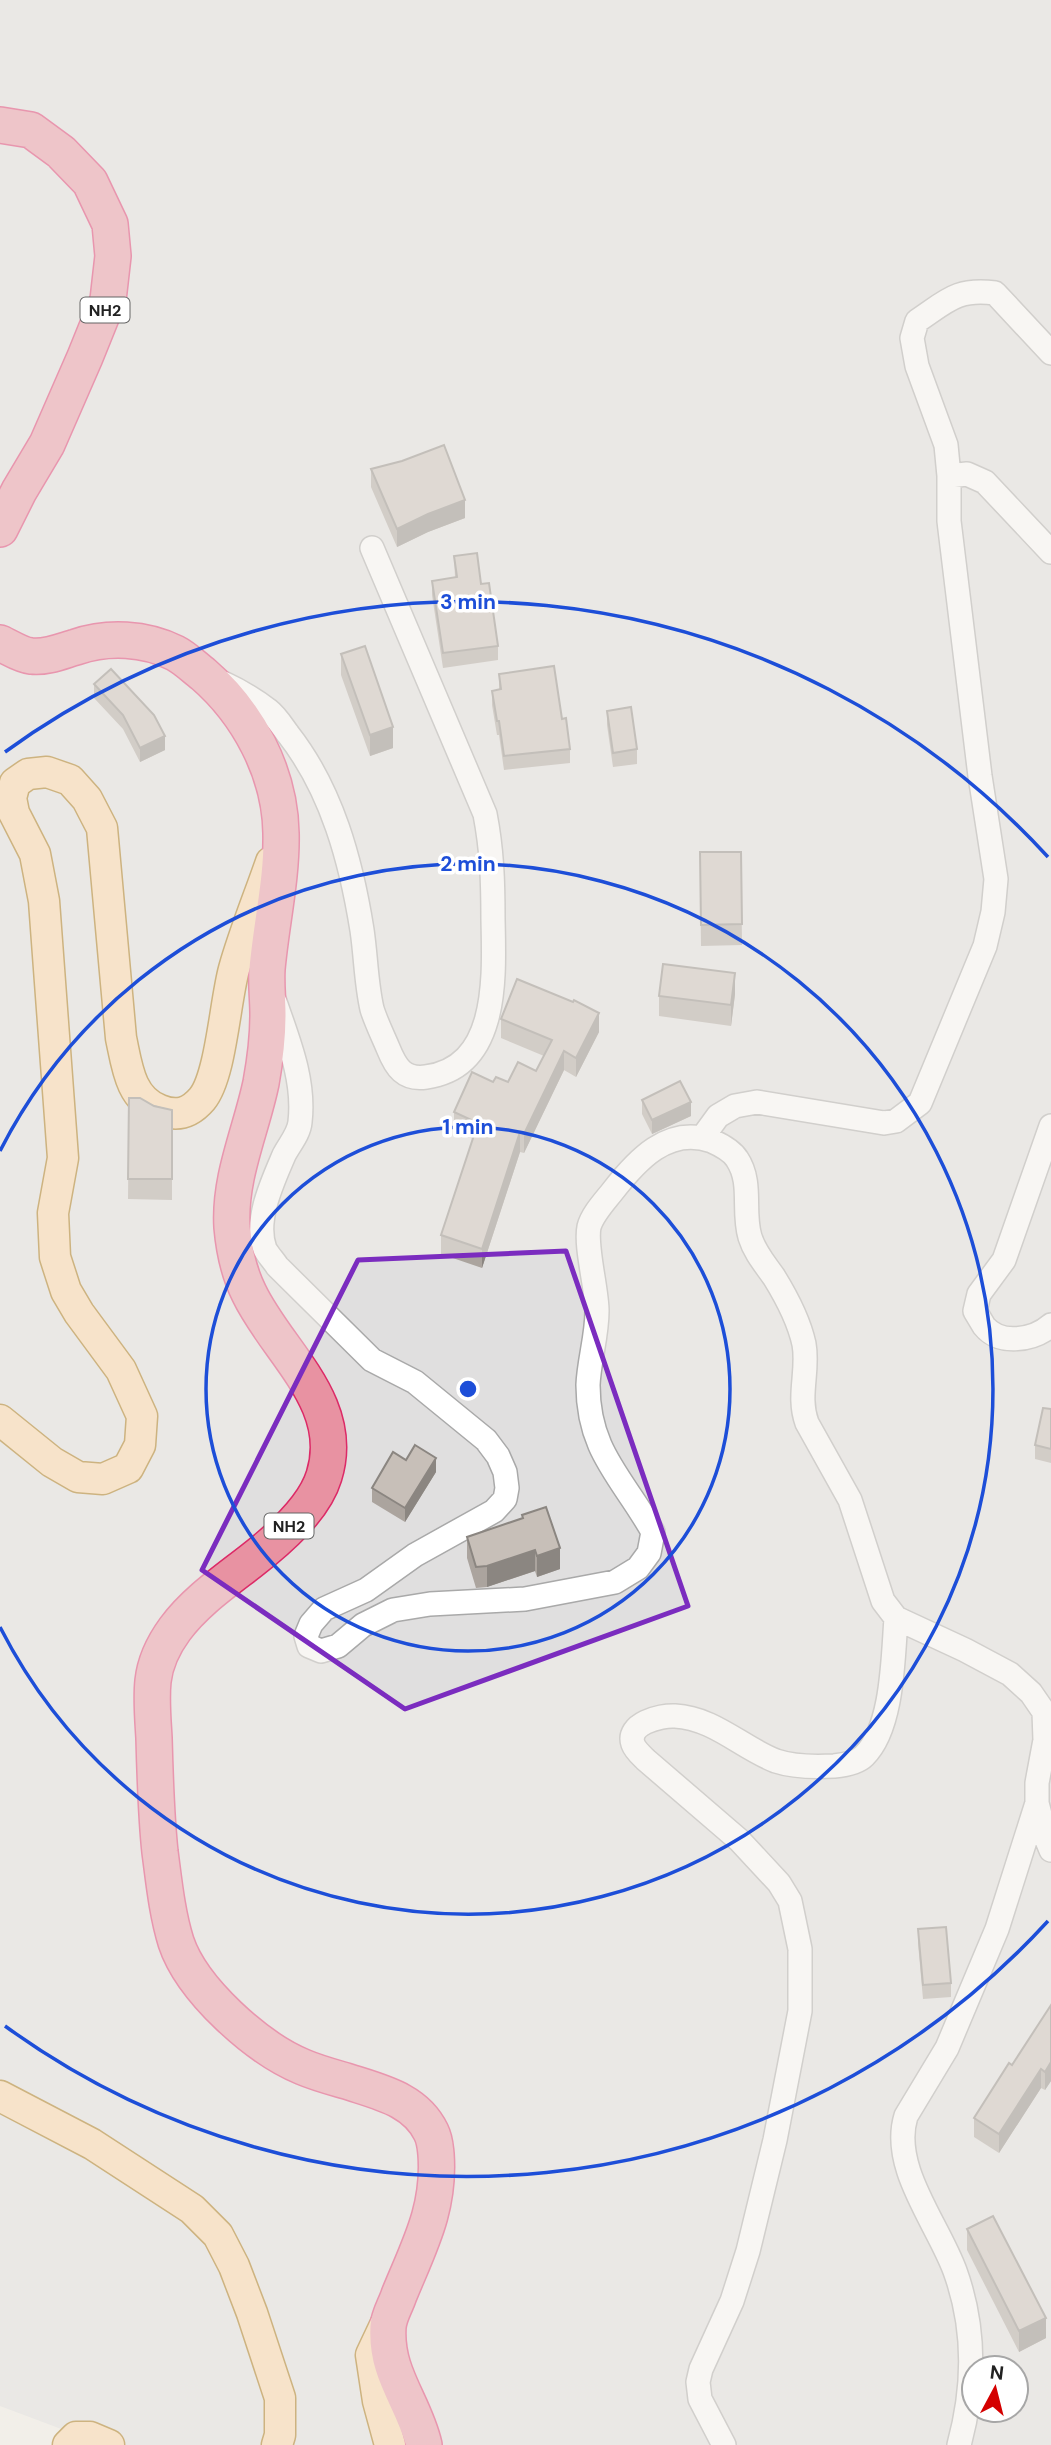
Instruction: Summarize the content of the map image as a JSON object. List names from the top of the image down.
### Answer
{
  "streets": {
    "highway": ["NH2"]
  },
  "north": "top",
  "rings": ["3 min", "2 min", "1 min"]
}
